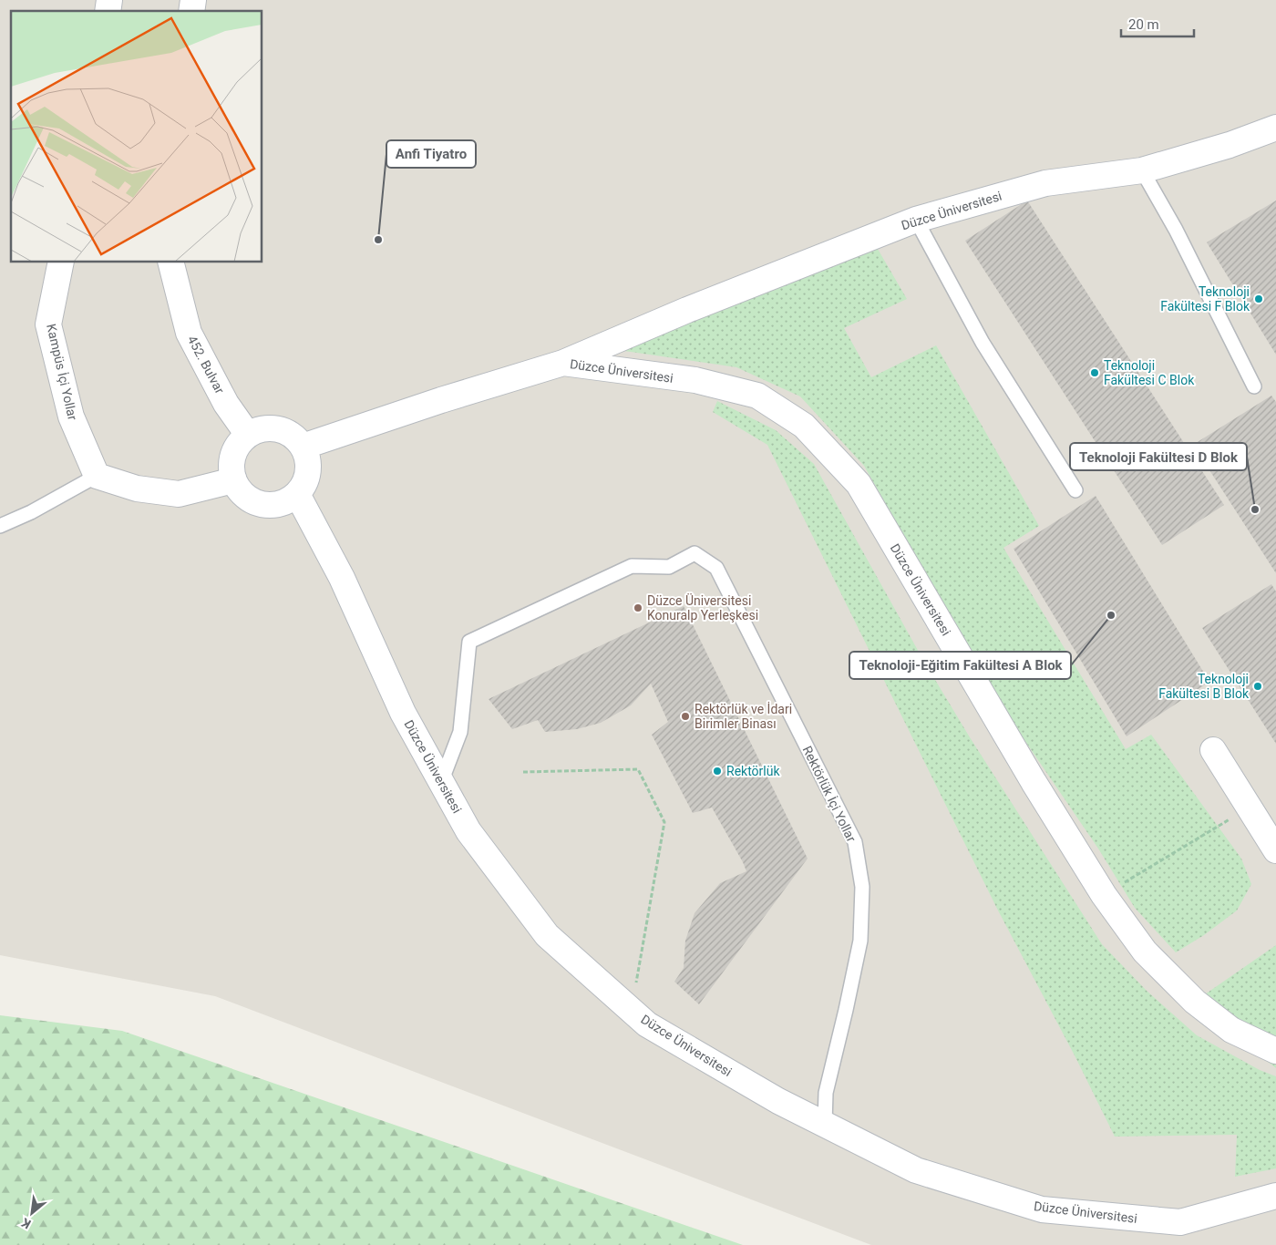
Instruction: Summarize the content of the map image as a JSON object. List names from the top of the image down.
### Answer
{
  "streets": {
    "street": ["Düzce Üniversitesi", "452. Bulvar", "Kampüs İçi Yollar"],
    "lane": ["Rektörlük İçi Yollar"]
  },
  "crossings": [
    ["Düzce Üniversitesi", "452. Bulvar"],
    ["Düzce Üniversitesi", "Rektörlük İçi Yollar"]
  ],
  "places": [
    "Anfi Tiyatro",
    "Teknoloji Fakültesi F Blok",
    "Teknoloji Fakültesi C Blok",
    "Teknoloji Fakültesi D Blok",
    "Düzce Üniversitesi Konuralp Yerleşkesi",
    "Teknoloji-Eğitim Fakültesi A Blok",
    "Teknoloji Fakültesi B Blok",
    "Rektörlük ve İdari Birimler Binası",
    "Rektörlük"
  ],
  "scale_bar": "20 m",
  "north": "bottom left"
}
